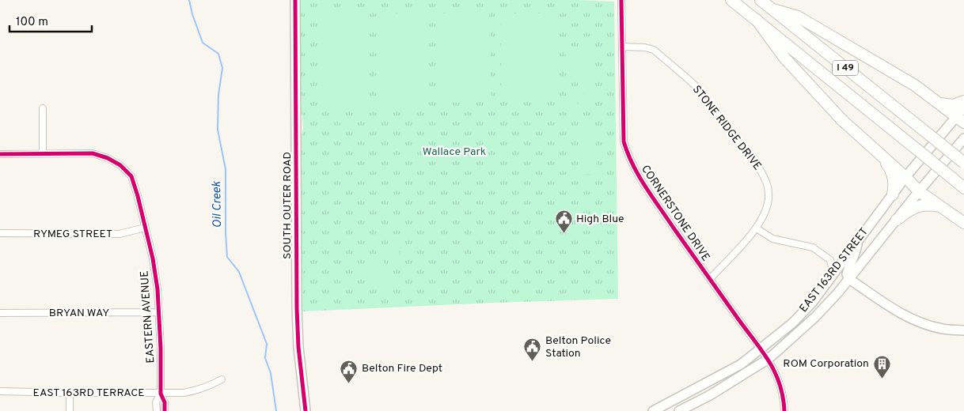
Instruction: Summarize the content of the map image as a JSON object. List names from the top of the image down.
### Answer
{
  "streets": {
    "highway": ["I 49"],
    "street": [
      "STONE RIDGE DRIVE",
      "SOUTH OUTER ROAD",
      "CORNERSTONE DRIVE",
      "RYMEG STREET",
      "EAST 163RD STREET",
      "BRYAN WAY",
      "EASTERN AVENUE",
      "EAST 163RD TERRACE"
    ]
  },
  "crossings": [
    ["STONE RIDGE DRIVE", "CORNERSTONE DRIVE"],
    ["CORNERSTONE DRIVE", "EAST 163RD STREET"],
    ["RYMEG STREET", "EASTERN AVENUE"],
    ["BRYAN WAY", "EASTERN AVENUE"],
    ["EASTERN AVENUE", "EAST 163RD TERRACE"]
  ],
  "water": ["Oil Creek"],
  "parks": ["Wallace Park"],
  "places": {
    "public building": ["High Blue", "Belton Police Station", "Belton Fire Dept"],
    "building": ["ROM Corporation"]
  },
  "scale_bar": "100 m"
}
